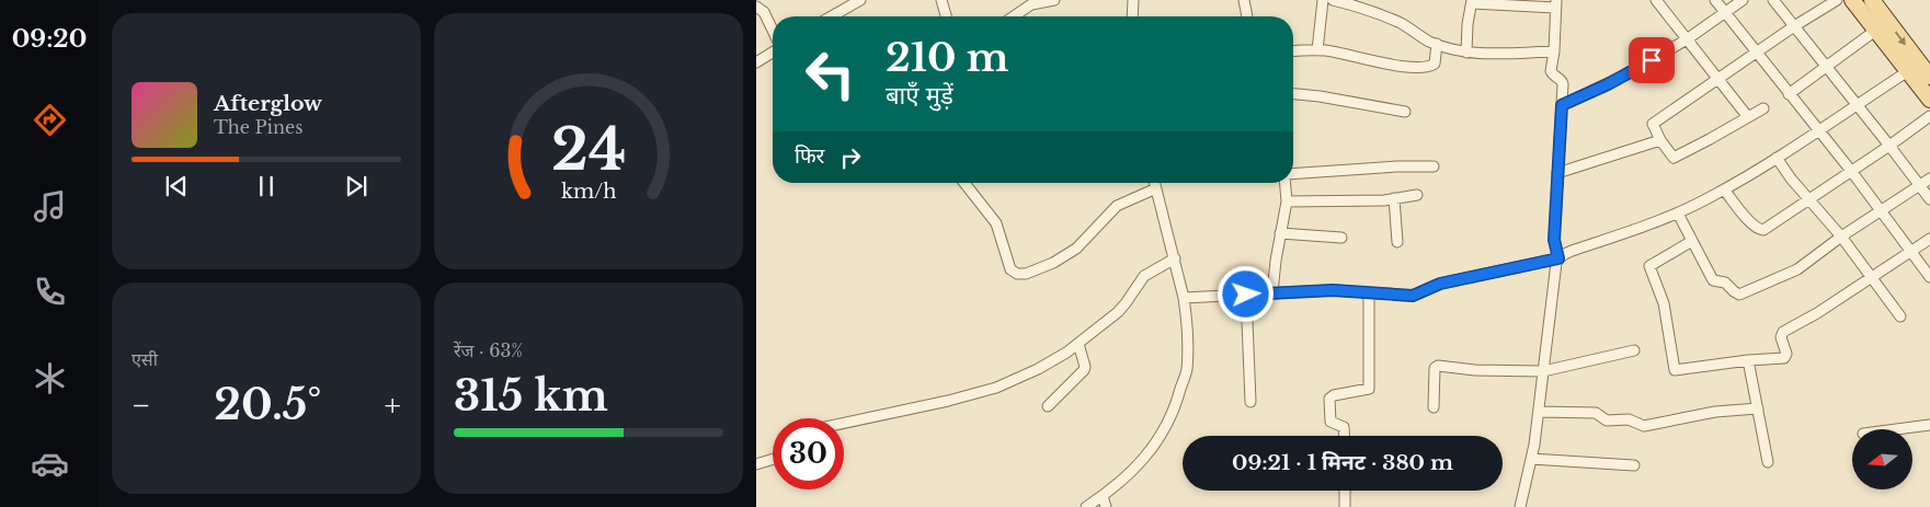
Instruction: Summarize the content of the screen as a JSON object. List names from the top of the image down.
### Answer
{
  "north": "left",
  "page": {
    "tabs": "09:20",
    "turn": ["210 m", "बाएँ मुड़ें"],
    "song": ["Afterglow", "The Pines"],
    "then": "फिर",
    "tile": [
      "एसी",
      ["रेंज · 63%", "315 km"]
    ],
    "heat": ["−", "20.5°", "+"],
    "limit": "30",
    "trip": "09:21 · 1 मिनट · 380 m",
    "gauge": ["24", "km/h"]
  }
}
